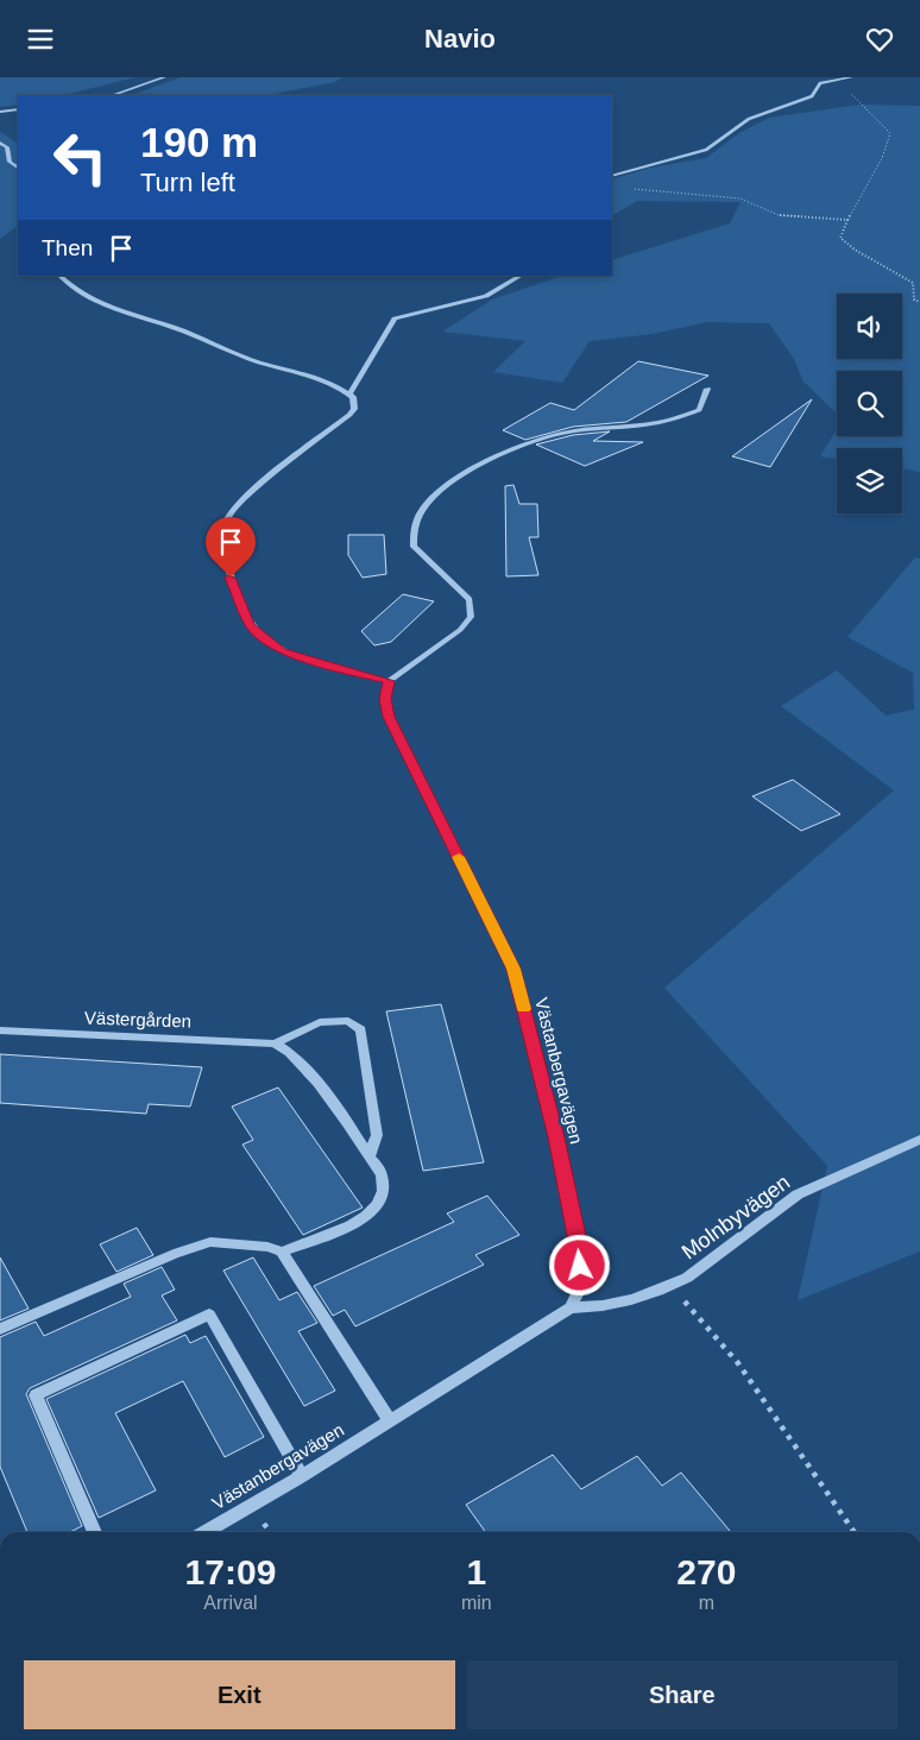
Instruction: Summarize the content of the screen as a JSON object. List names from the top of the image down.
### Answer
{
  "streets": {
    "street": ["Västergården", "Västanbergavägen", "Molnbyvägen"]
  },
  "crossings": [
    ["Västanbergavägen", "Molnbyvägen"]
  ],
  "page": {
    "header": "Navio",
    "turn": ["190 m", "Turn left"],
    "then": "Then",
    "eta": [
      "17:09",
      "Arrival",
      "1",
      "min",
      "270",
      "m"
    ],
    "buttons": ["Exit", "Share"]
  }
}
